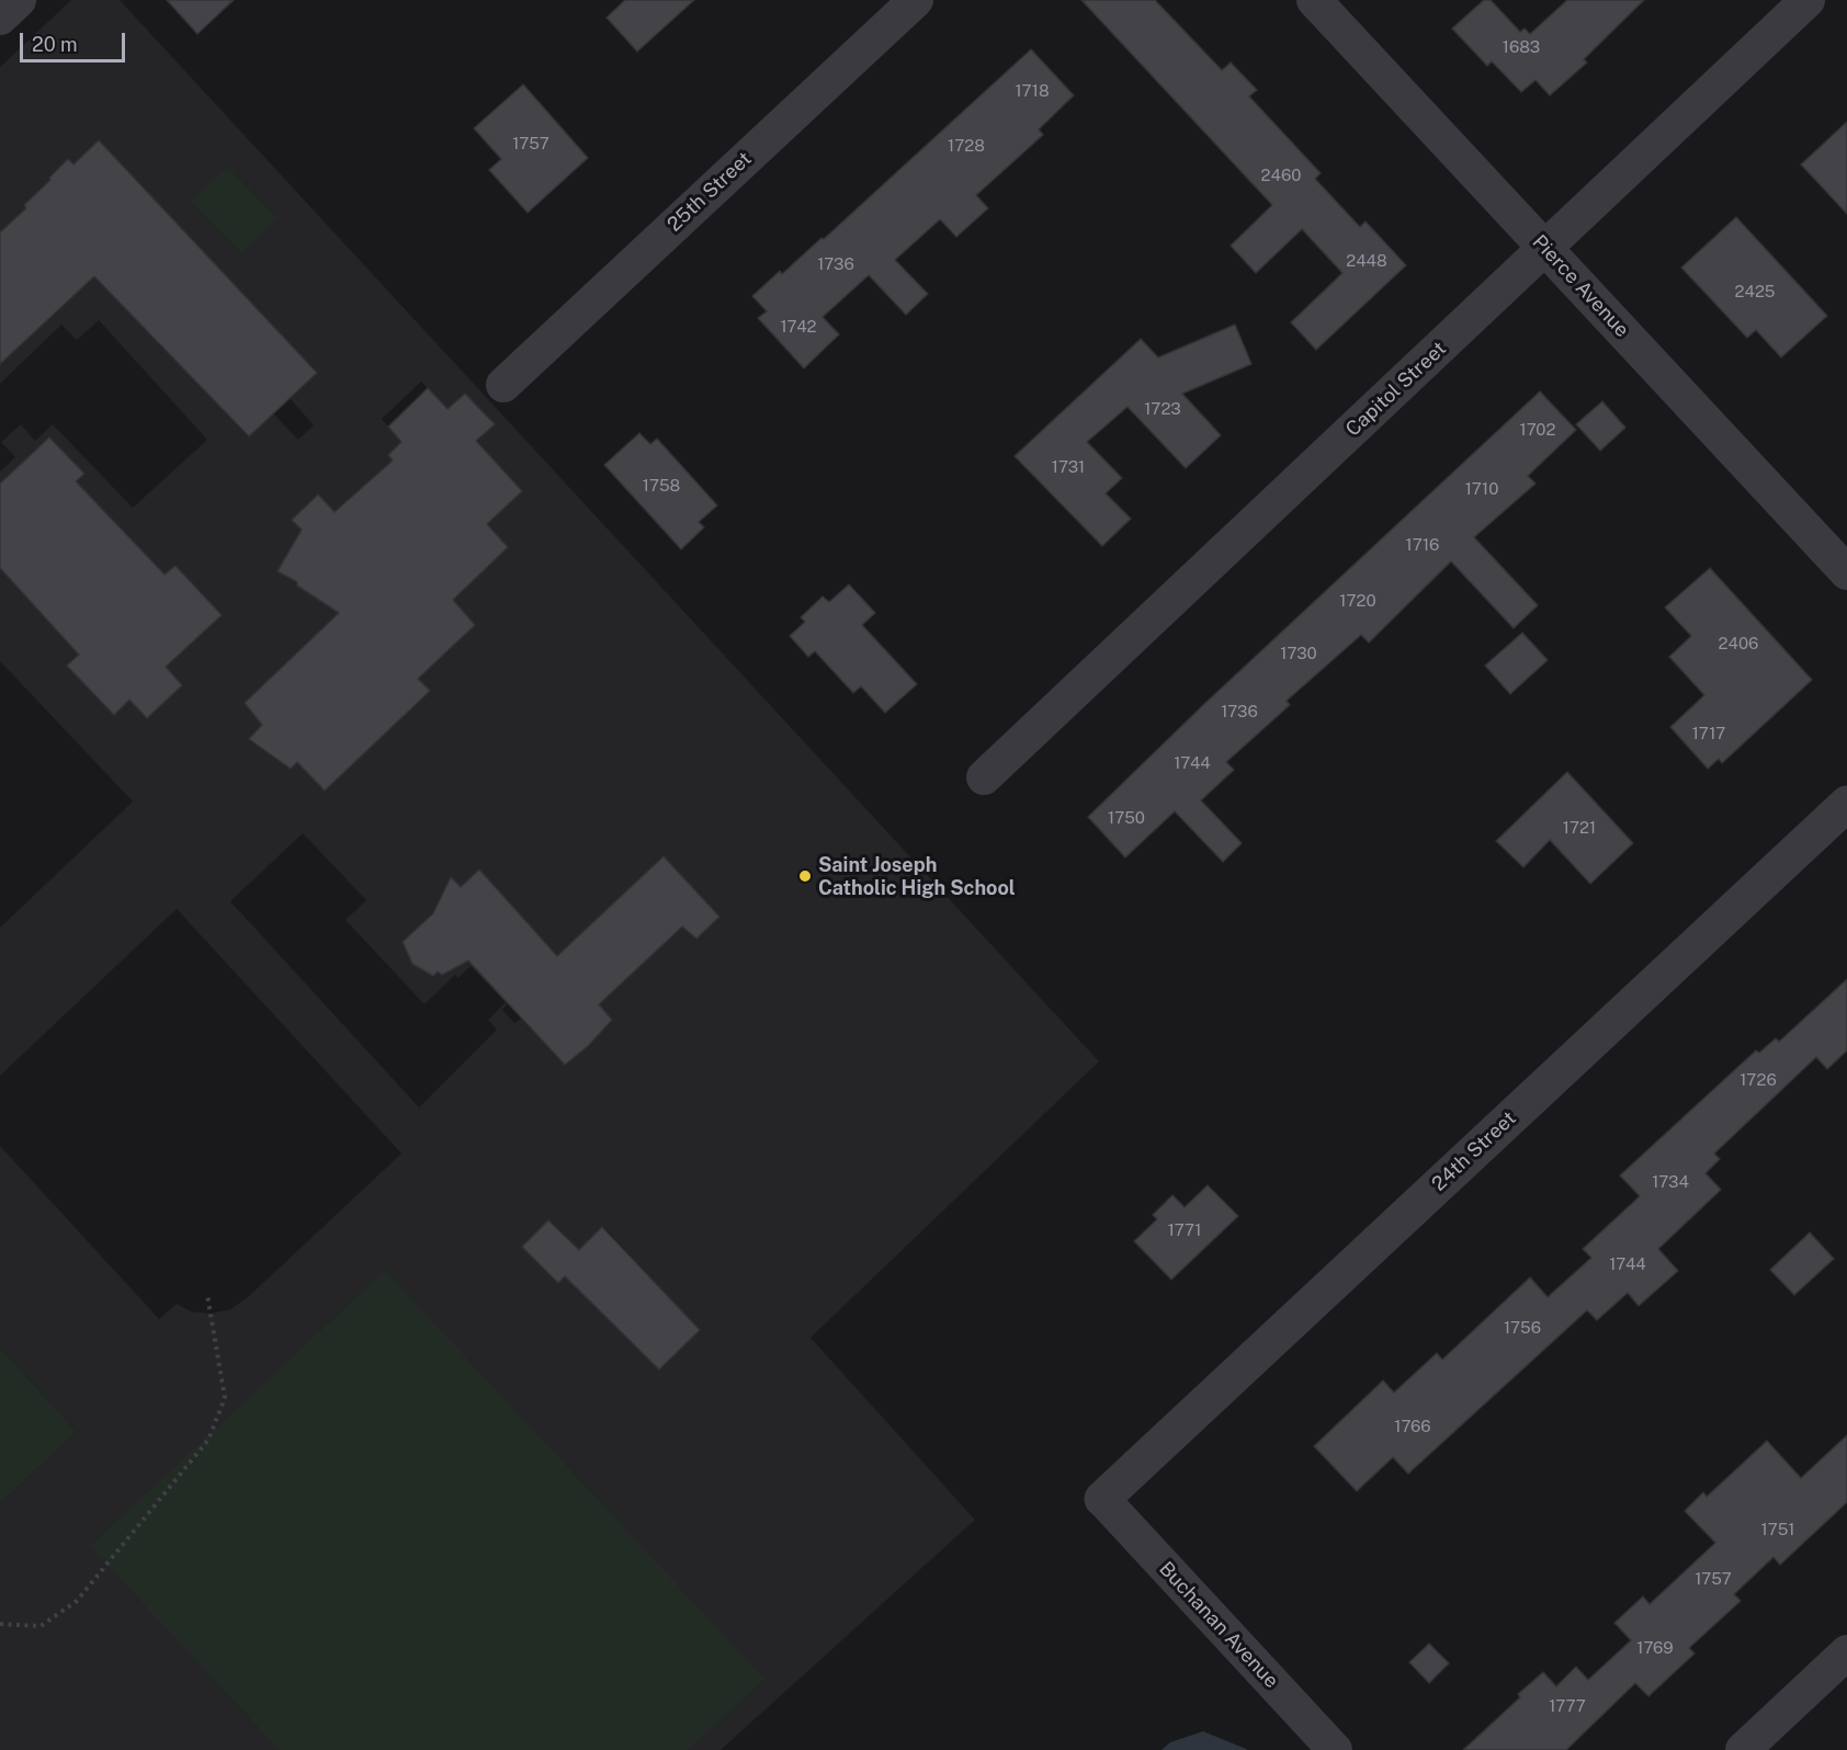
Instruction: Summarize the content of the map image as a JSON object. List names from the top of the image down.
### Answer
{
  "streets": {
    "street": [
      "25th Street",
      "Pierce Avenue",
      "Capitol Street",
      "24th Street",
      "Buchanan Avenue"
    ]
  },
  "crossings": [
    ["Pierce Avenue", "Capitol Street"],
    ["24th Street", "Buchanan Avenue"]
  ],
  "places": ["Saint Joseph Catholic High School"],
  "house_numbers": [
    "1683",
    "1718",
    "1757",
    "1728",
    "2460",
    "2448",
    "1736",
    "2425",
    "1742",
    "1723",
    "1702",
    "1731",
    "1758",
    "1710",
    "1716",
    "1720",
    "2406",
    "1730",
    "1736",
    "1717",
    "1744",
    "1750",
    "1721",
    "1726",
    "1734",
    "1771",
    "1744",
    "1756",
    "1766",
    "1751",
    "1757",
    "1769",
    "1777"
  ],
  "scale_bar": "20 m"
}
